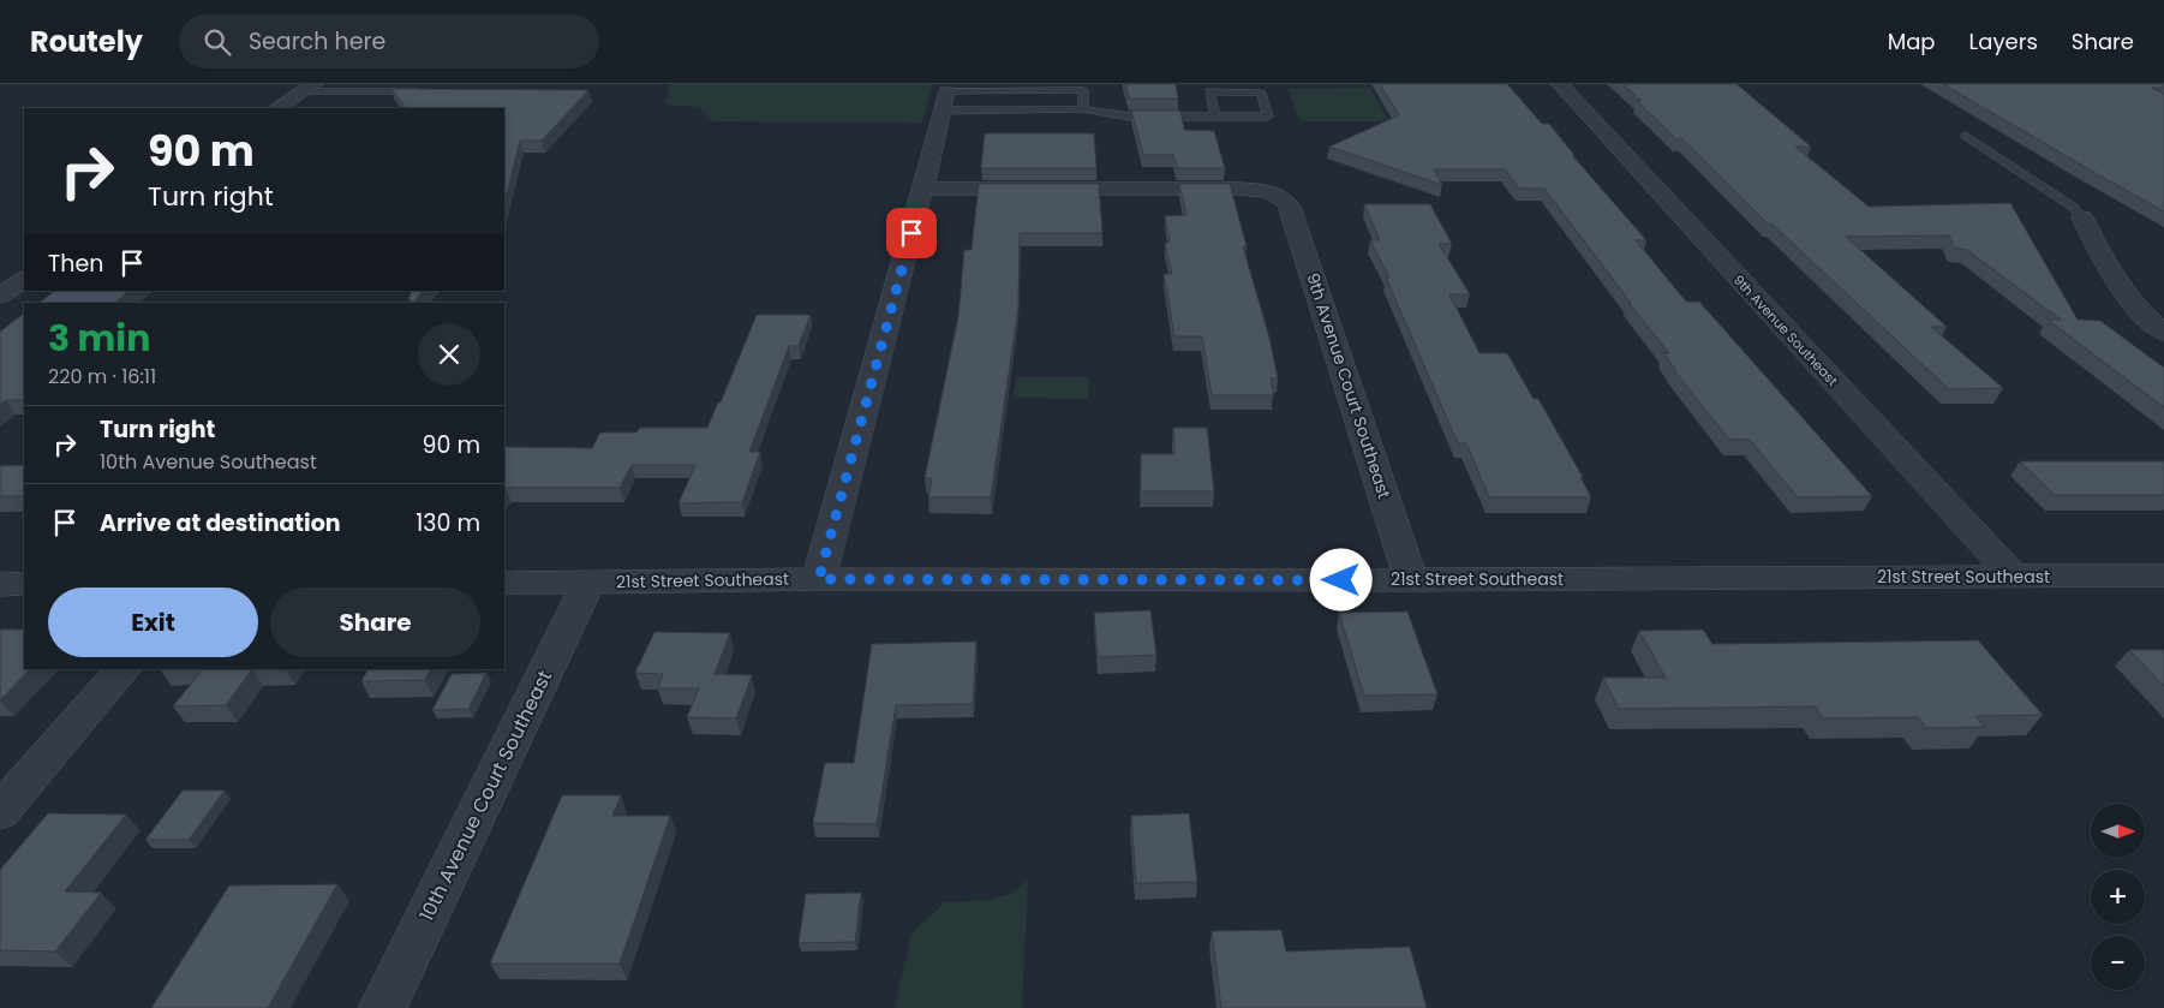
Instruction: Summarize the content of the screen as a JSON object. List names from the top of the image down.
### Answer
{
  "streets": {
    "street": [
      "9th Avenue Southeast",
      "9th Avenue Court Southeast",
      "21st Street Southeast",
      "10th Avenue Court Southeast"
    ]
  },
  "crossings": [
    ["9th Avenue Southeast", "21st Street Southeast"],
    ["9th Avenue Court Southeast", "21st Street Southeast"],
    ["21st Street Southeast", "10th Avenue Court Southeast"]
  ],
  "north": "right",
  "page": {
    "header": "Routely",
    "search": "Search here",
    "nav": ["Map", "Layers", "Share"],
    "turn": ["90 m", "Turn right"],
    "then": "Then",
    "heading": ["3 min", "220 m · 16:11"],
    "list": [
      {
        "name": "Turn right",
        "note": "10th Avenue Southeast",
        "value": "90 m"
      },
      {
        "name": "Arrive at destination",
        "value": "130 m"
      }
    ],
    "buttons": ["Exit", "Share"],
    "map_buttons": ["+", "−"]
  }
}
